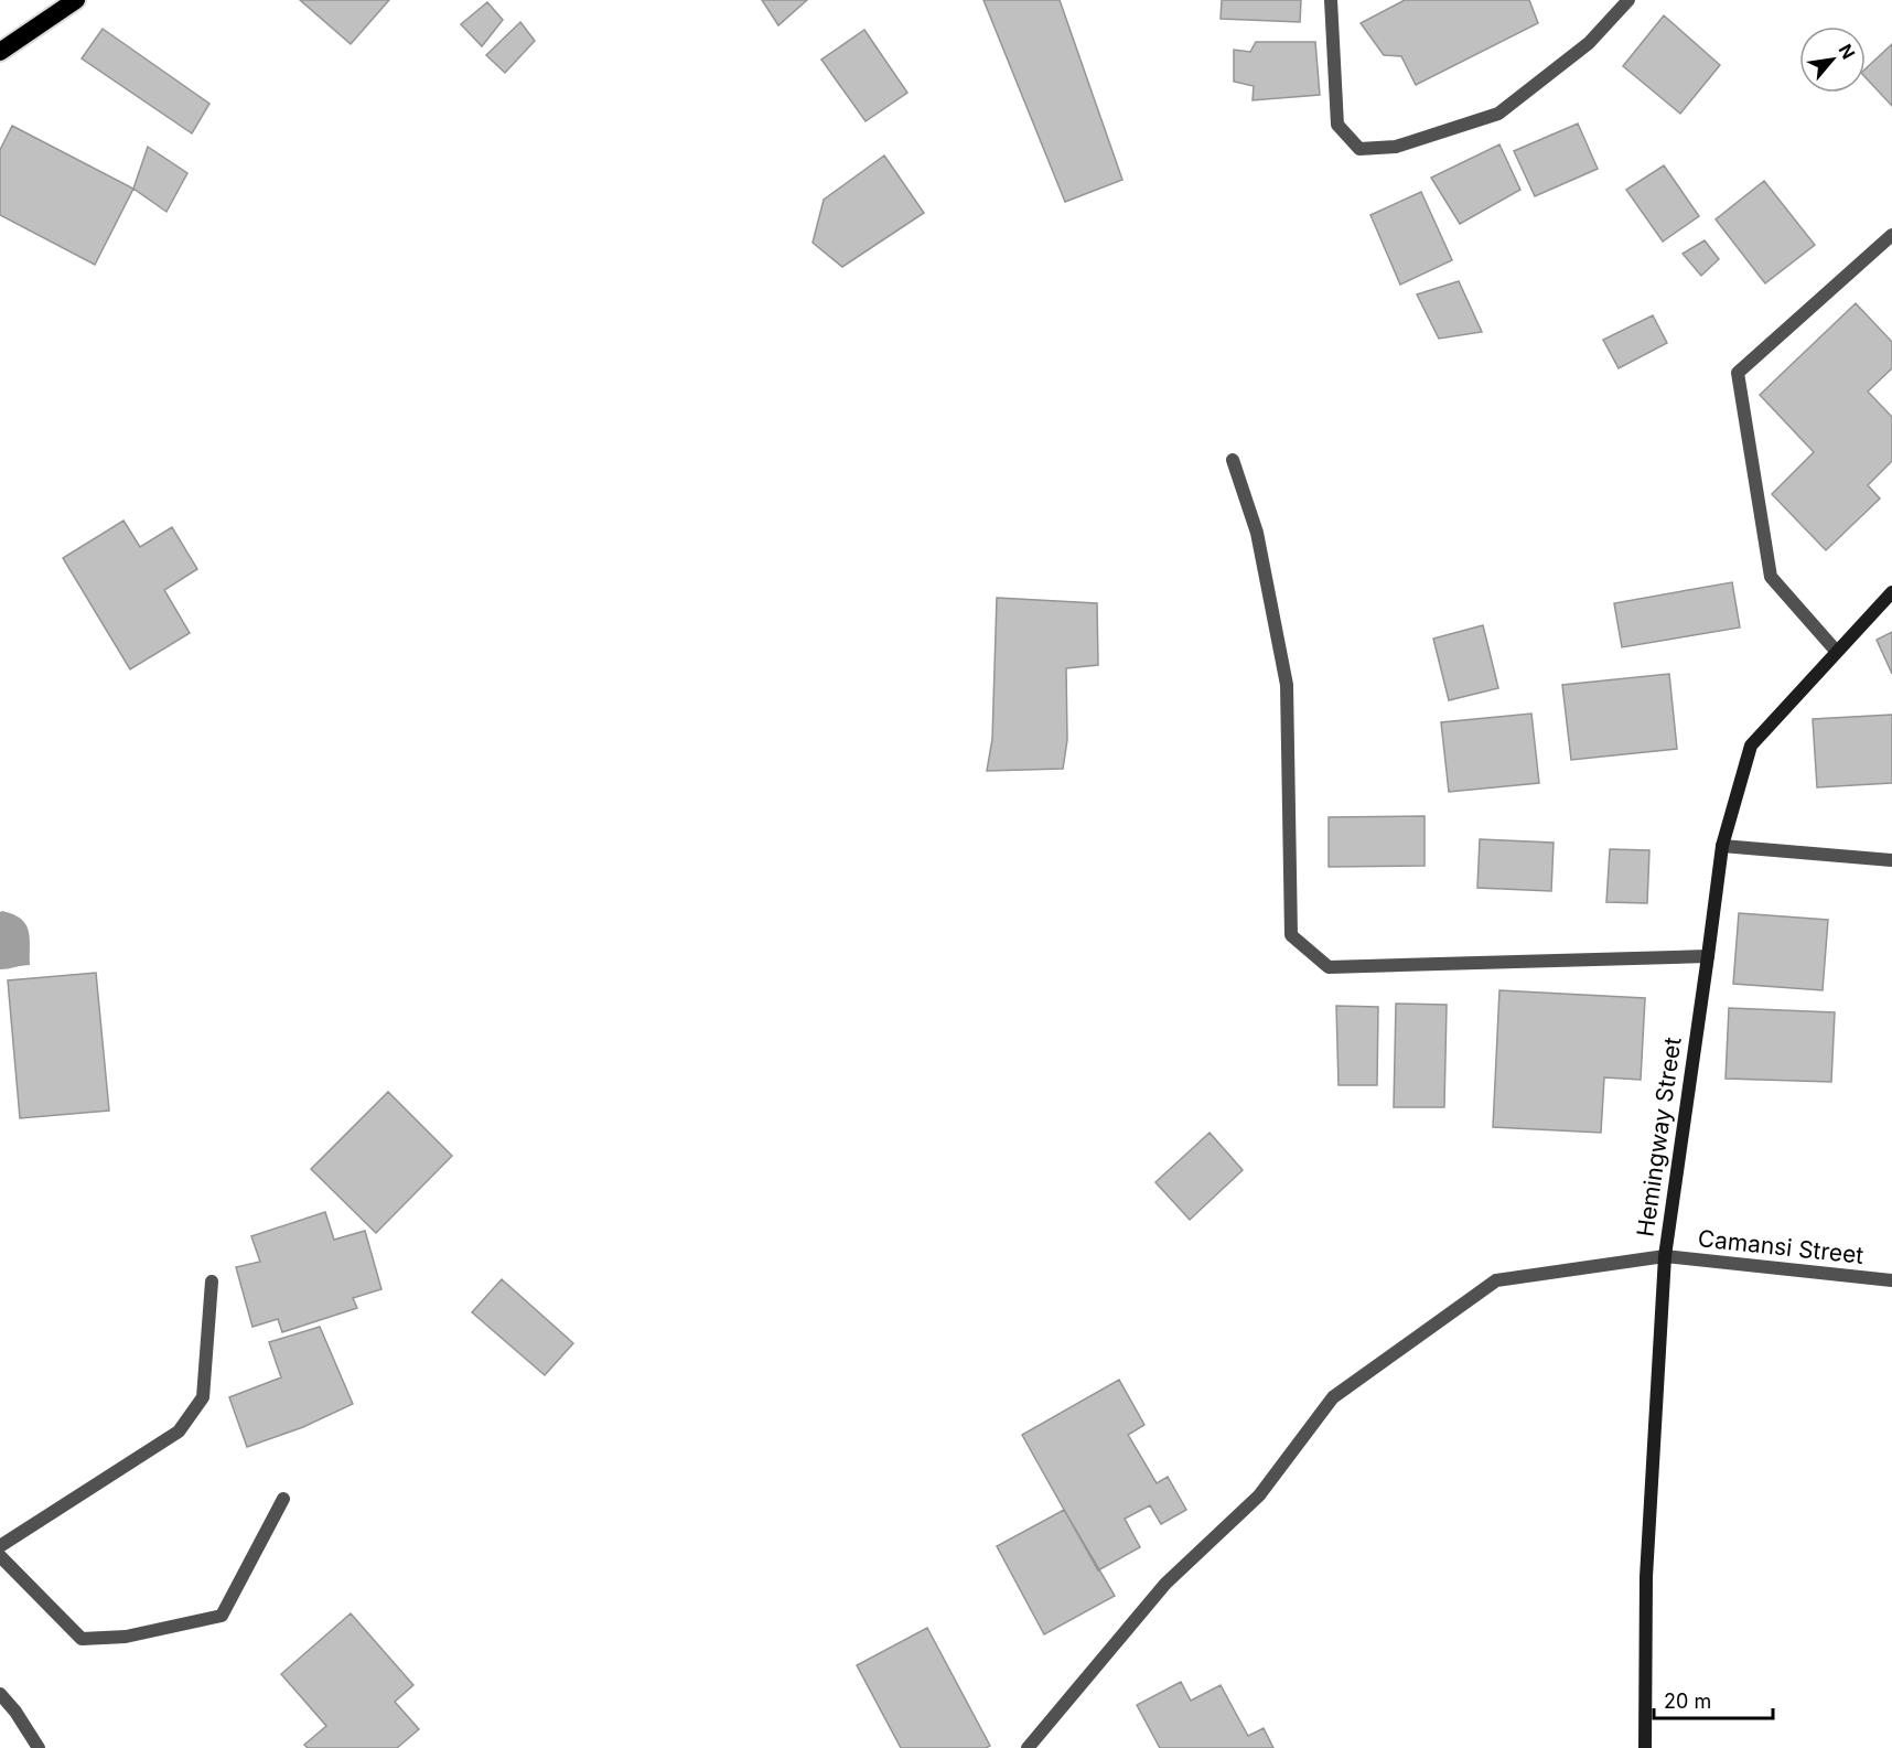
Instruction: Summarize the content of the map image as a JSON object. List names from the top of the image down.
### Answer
{
  "streets": {
    "main road": ["Hemingway Street"],
    "street": ["Camansi Street"]
  },
  "crossings": [
    ["Hemingway Street", "Camansi Street"]
  ],
  "scale_bar": "20 m",
  "north": "top right"
}
